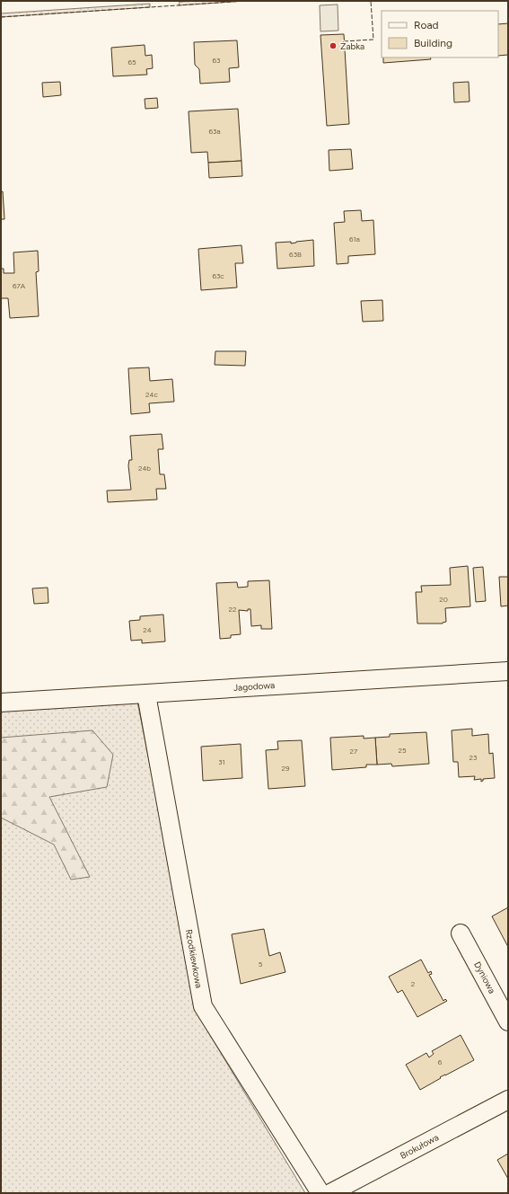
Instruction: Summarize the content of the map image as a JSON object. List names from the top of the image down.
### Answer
{
  "streets": {
    "street": [
      "Jagodowa",
      "Rzodkiewkowa",
      "Dyniowa",
      "Brokułowa"
    ]
  },
  "crossings": [
    ["Jagodowa", "Rzodkiewkowa"]
  ],
  "places": ["Żabka"],
  "house_numbers": [
    "63",
    "65",
    "63a",
    "61a",
    "63B",
    "63c",
    "67A",
    "24c",
    "24b",
    "20",
    "22",
    "24",
    "25",
    "27",
    "23",
    "31",
    "29",
    "5",
    "2",
    "6"
  ],
  "legend": ["Road", "Building"]
}
